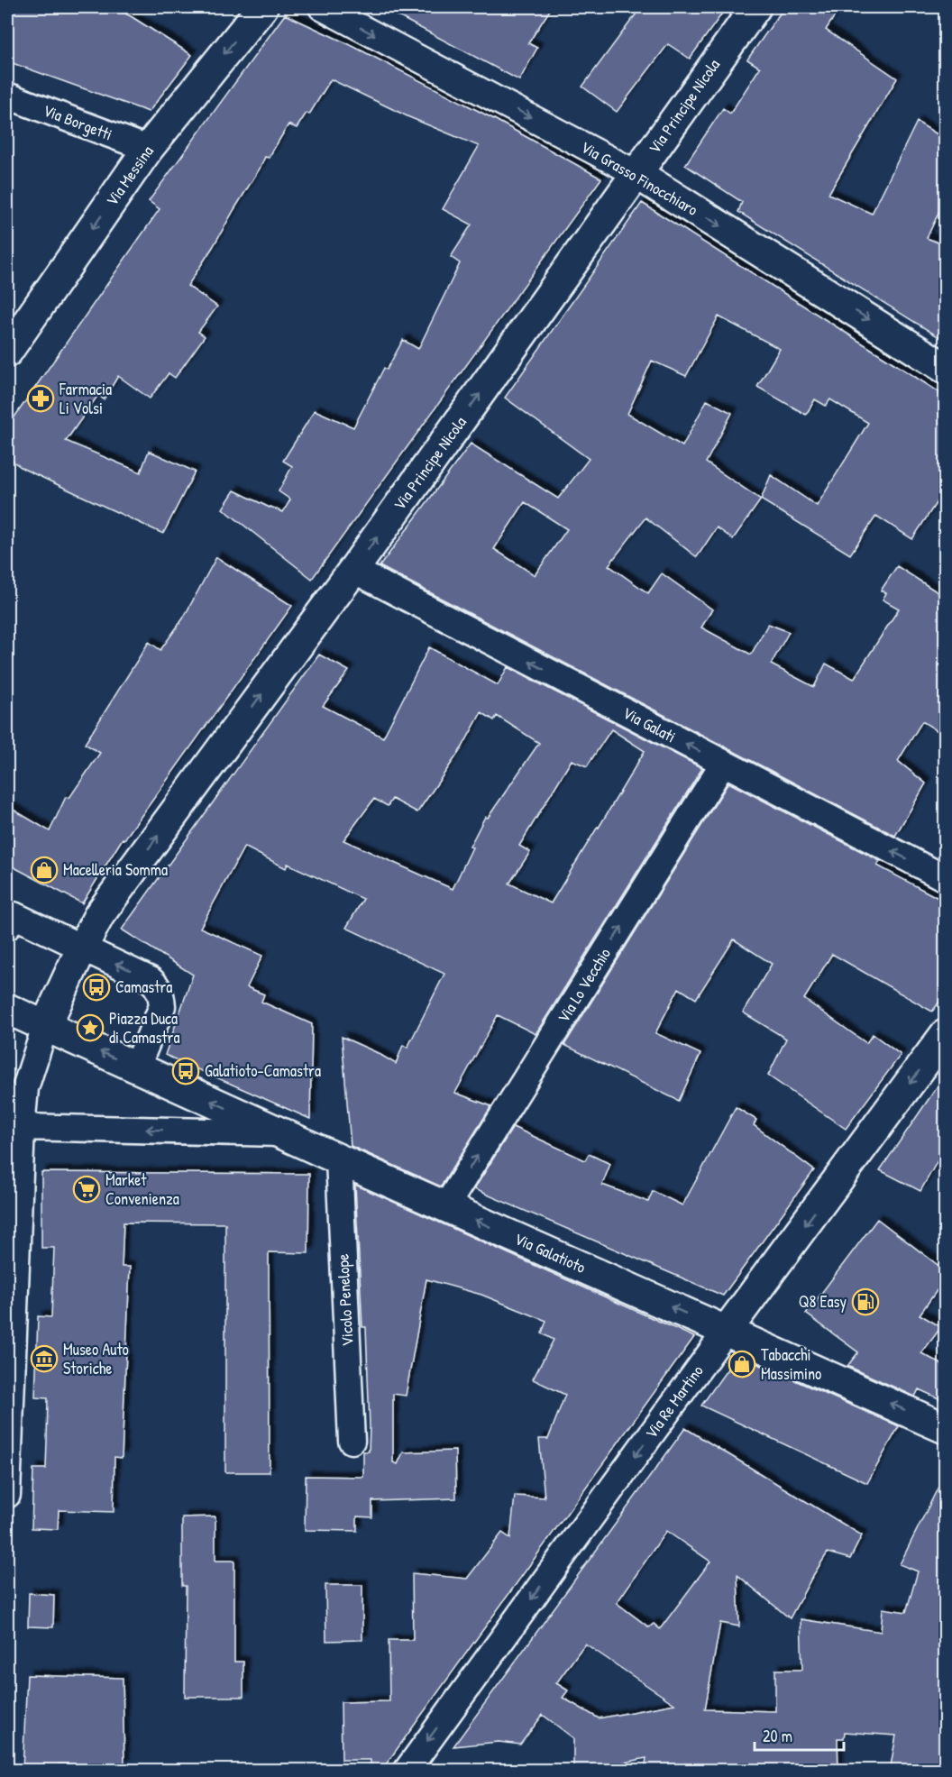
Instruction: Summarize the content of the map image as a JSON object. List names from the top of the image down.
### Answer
{
  "streets": {
    "main road": [
      "Via Principe Nicola",
      "Via Messina",
      "Via Grasso Finocchiaro",
      "Via Galatioto",
      "Via Re Martino"
    ],
    "street": [
      "Via Borgetti",
      "Via Galati",
      "Via Lo Vecchio",
      "Vicolo Penelope"
    ]
  },
  "crossings": [
    ["Via Principe Nicola", "Via Grasso Finocchiaro"],
    ["Via Principe Nicola", "Via Galati"],
    ["Via Principe Nicola", "Via Galatioto"],
    ["Via Borgetti", "Via Messina"],
    ["Via Galati", "Via Lo Vecchio"],
    ["Via Lo Vecchio", "Via Galatioto"],
    ["Via Galatioto", "Vicolo Penelope"],
    ["Via Galatioto", "Via Re Martino"]
  ],
  "one_way": [
    "Via Principe Nicola",
    "Via Messina",
    "Via Grasso Finocchiaro",
    "Via Galati",
    "Via Lo Vecchio",
    "Via Galatioto",
    "Via Re Martino"
  ],
  "places": {
    "pharmacy": ["Farmacia Li Volsi"],
    "shop": ["Macelleria Somma", "Tabacchi Massimino"],
    "bus stop": ["Camastra", "Galatioto-Camastra"],
    "place": ["Piazza Duca di Camastra"],
    "supermarket": ["Market Convenienza"],
    "fuel station": ["Q8 Easy"],
    "museum": ["Museo Auto Storiche"]
  },
  "scale_bar": "20 m"
}
